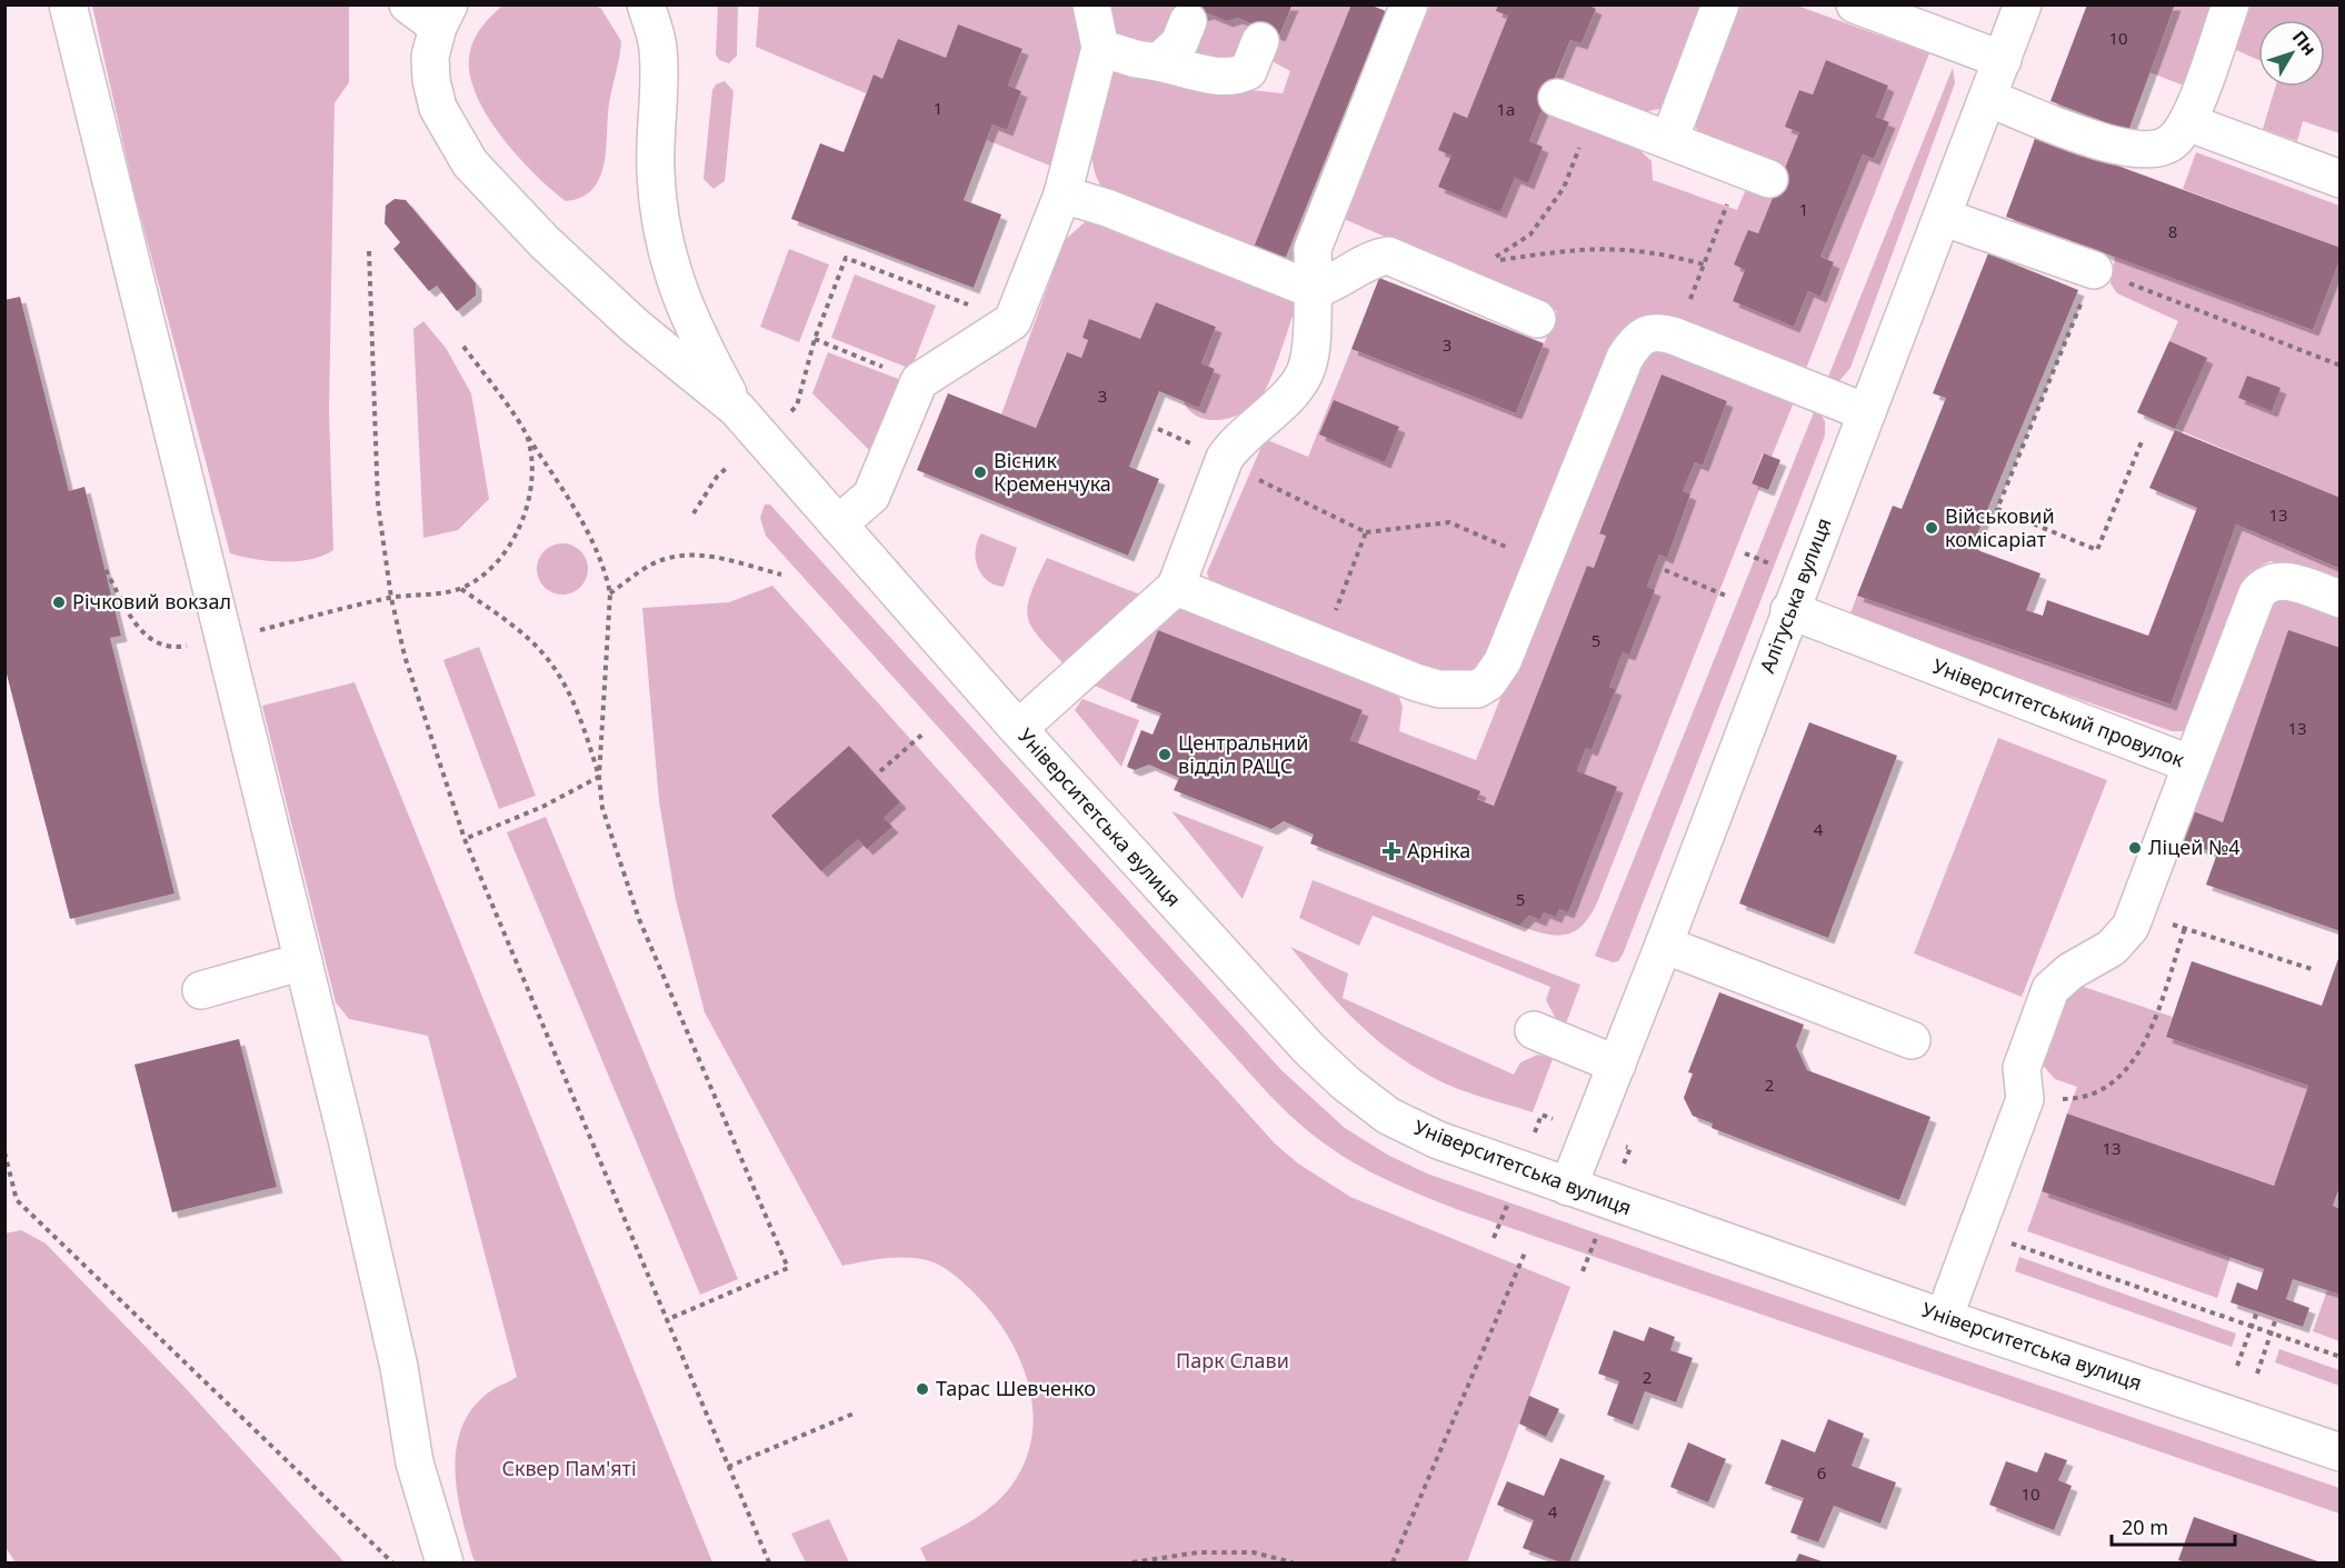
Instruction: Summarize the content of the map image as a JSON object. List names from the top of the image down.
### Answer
{
  "streets": {
    "street": ["Алітуська вулиця", "Університетський провулок", "Університетська вулиця"]
  },
  "crossings": [
    ["Алітуська вулиця", "Університетський провулок"],
    ["Алітуська вулиця", "Університетська вулиця"],
    ["Університетський провулок", "Університетська вулиця"]
  ],
  "parks": ["Парк Слави", "Сквер Пам'яті"],
  "places": {
    "other": [
      "Вісник Кременчука",
      "Військовий комісаріат",
      "Річковий вокзал",
      "Центральний відділ РАЦС",
      "Ліцей №4",
      "Тарас Шевченко"
    ],
    "health": ["Арніка"]
  },
  "house_numbers": [
    "10",
    "1",
    "1а",
    "1",
    "8",
    "3",
    "3",
    "13",
    "5",
    "13",
    "4",
    "5",
    "2",
    "13",
    "2",
    "6",
    "10",
    "4"
  ],
  "scale_bar": "20 m",
  "north": "top right"
}
